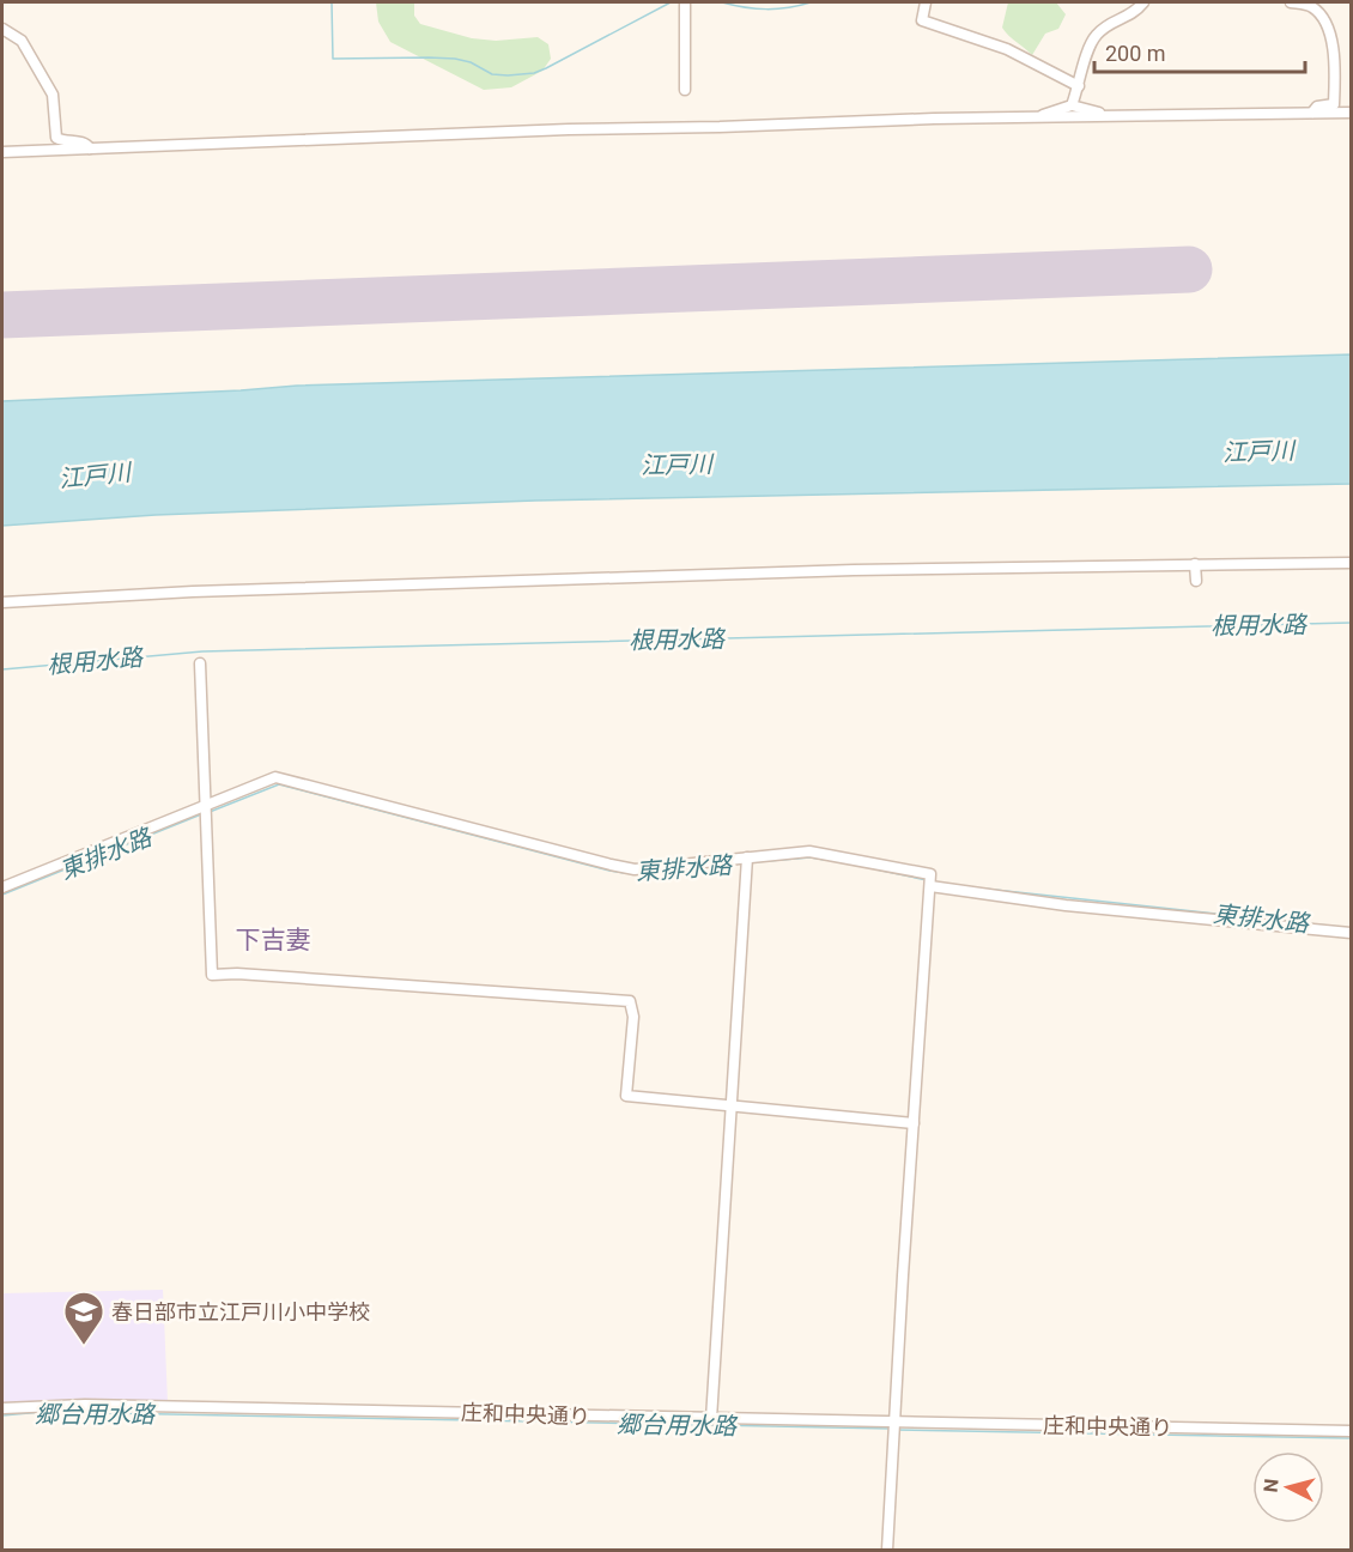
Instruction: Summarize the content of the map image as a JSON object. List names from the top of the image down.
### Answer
{
  "streets": {
    "street": ["庄和中央通り"]
  },
  "districts": ["下吉妻"],
  "water": [
    "江戸川",
    "根用水路",
    "東排水路",
    "郷台用水路"
  ],
  "places": {
    "school or university": ["春日部市立江戸川小中学校"]
  },
  "scale_bar": "200 m",
  "north": "left"
}
